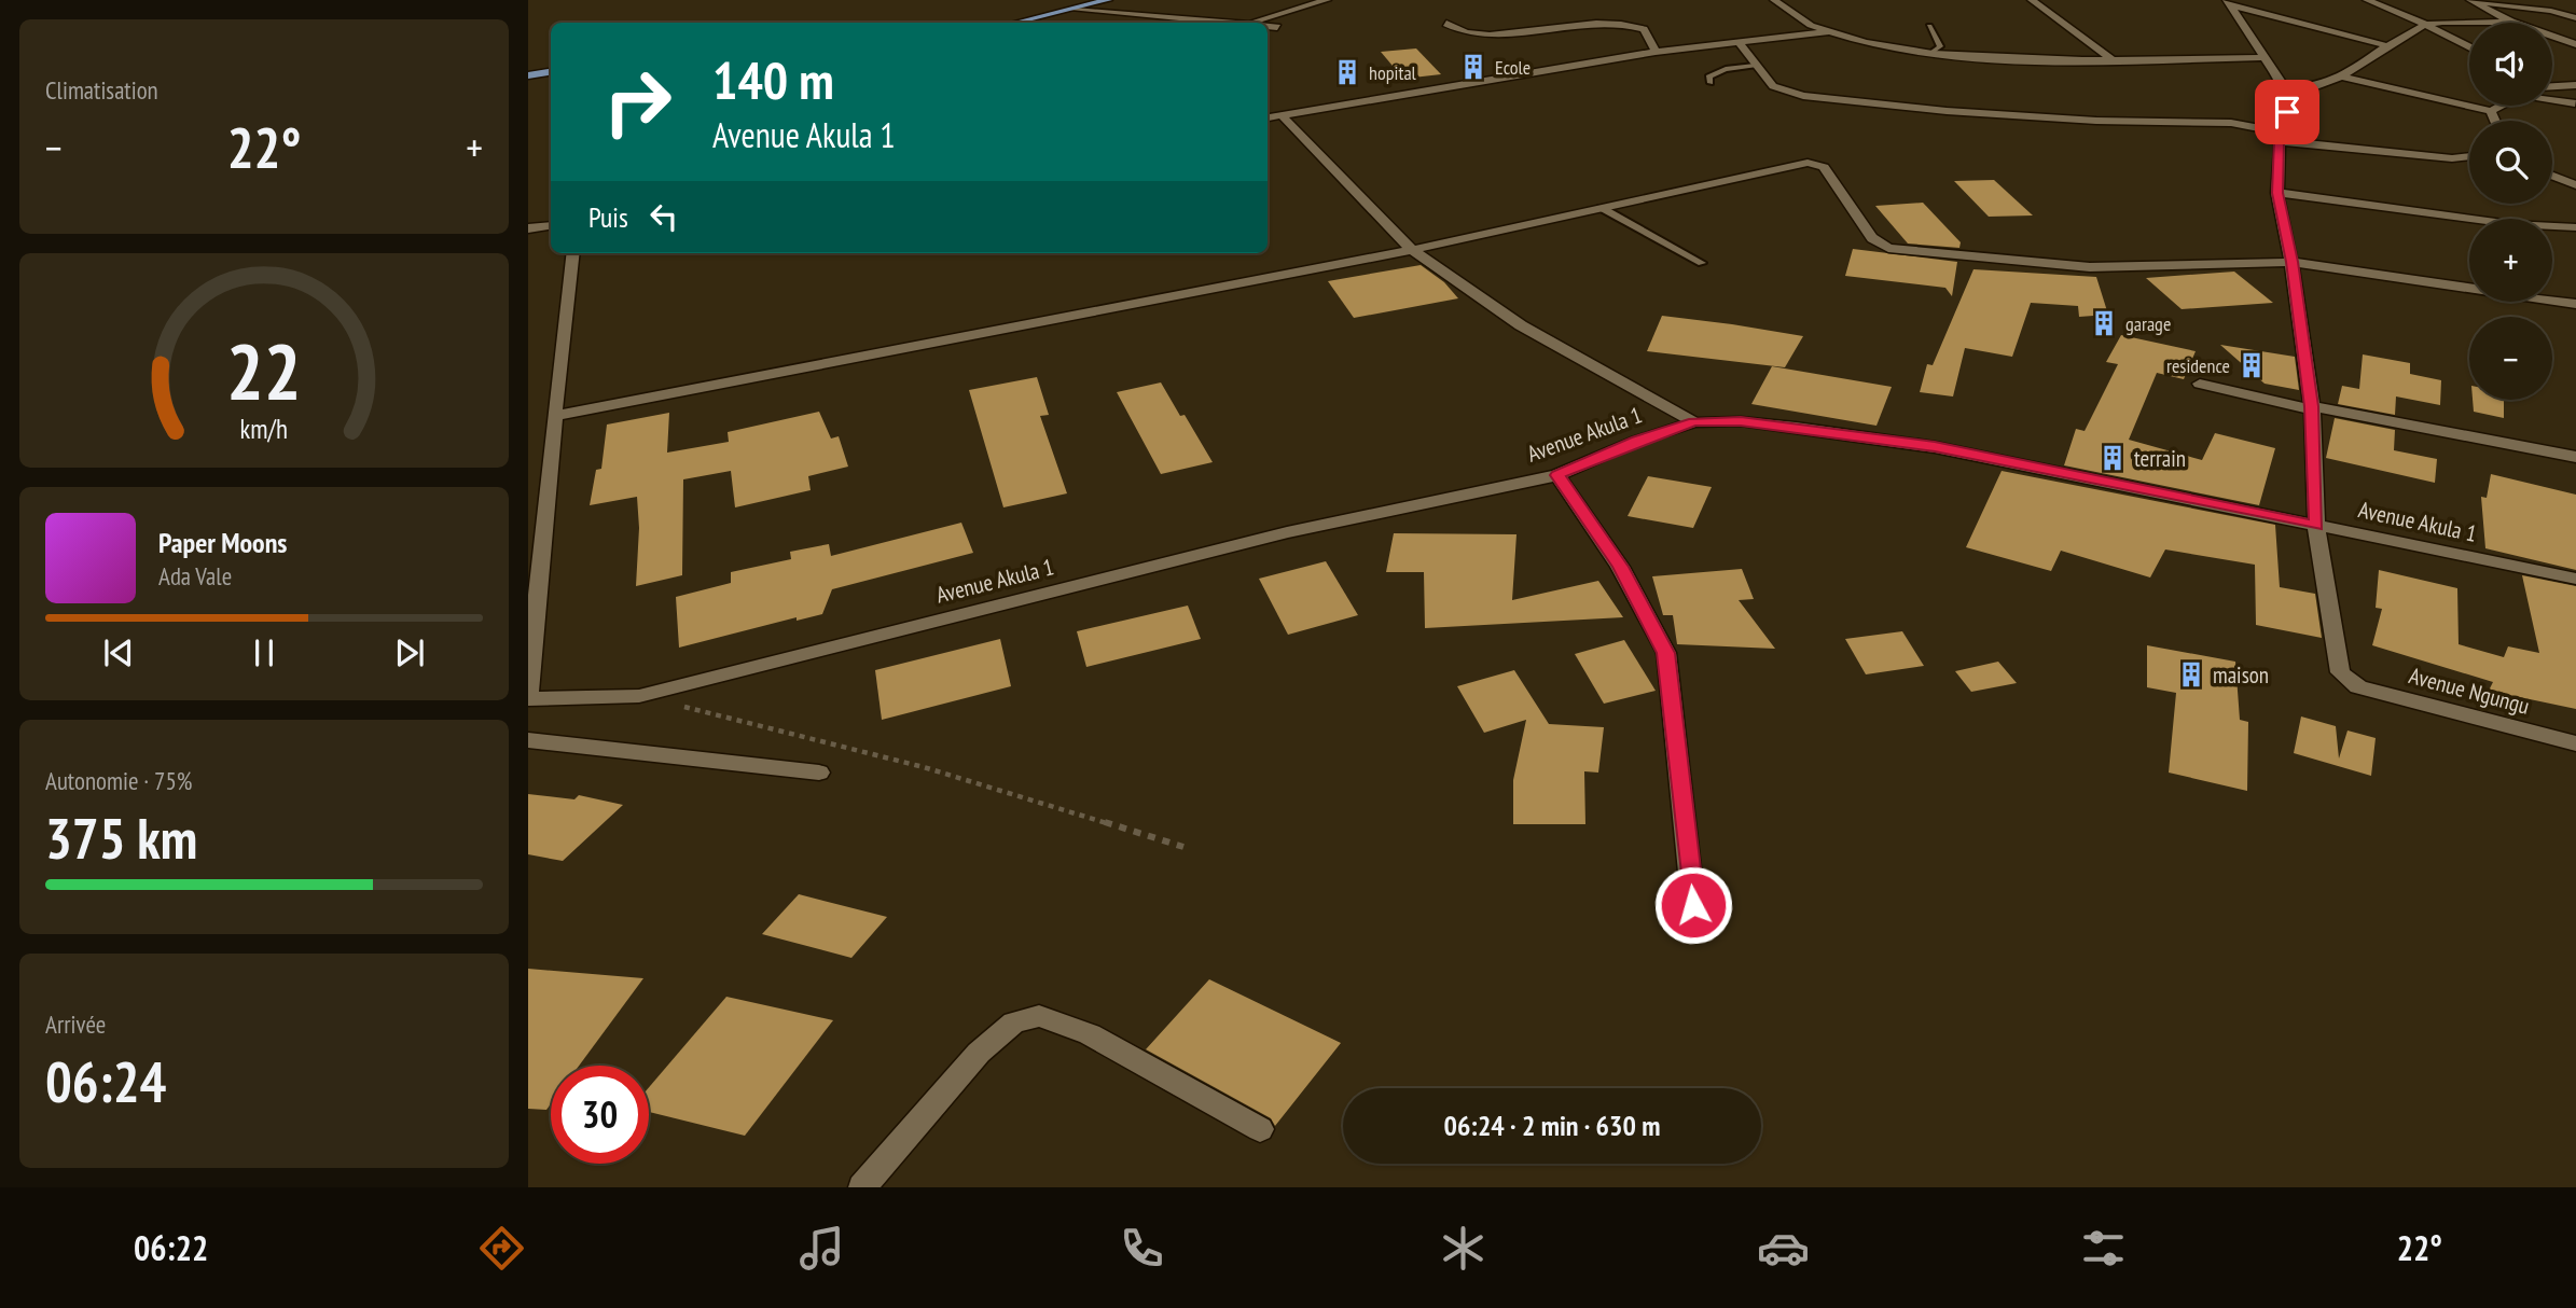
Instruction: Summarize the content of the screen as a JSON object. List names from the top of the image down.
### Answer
{
  "streets": {
    "street": ["Avenue Akula 1", "Avenue Ngungu"]
  },
  "crossings": [
    ["Avenue Akula 1", "Avenue Ngungu"]
  ],
  "places": {
    "building": [
      "Ecole",
      "hopital",
      "garage",
      "residence",
      "terrain",
      "maison"
    ]
  },
  "page": {
    "tile": [
      "Climatisation",
      ["Autonomie · 75%", "375 km"],
      ["Arrivée", "06:24"]
    ],
    "map_buttons": ["+", "−"],
    "turn": ["140 m", "Avenue Akula 1"],
    "heat": ["−", "22°", "+"],
    "then": "Puis",
    "song": ["Paper Moons", "Ada Vale"],
    "limit": "30",
    "trip": "06:24 · 2 min · 630 m",
    "tabs": ["06:22", "22°"],
    "gauge": ["22", "km/h"]
  }
}
